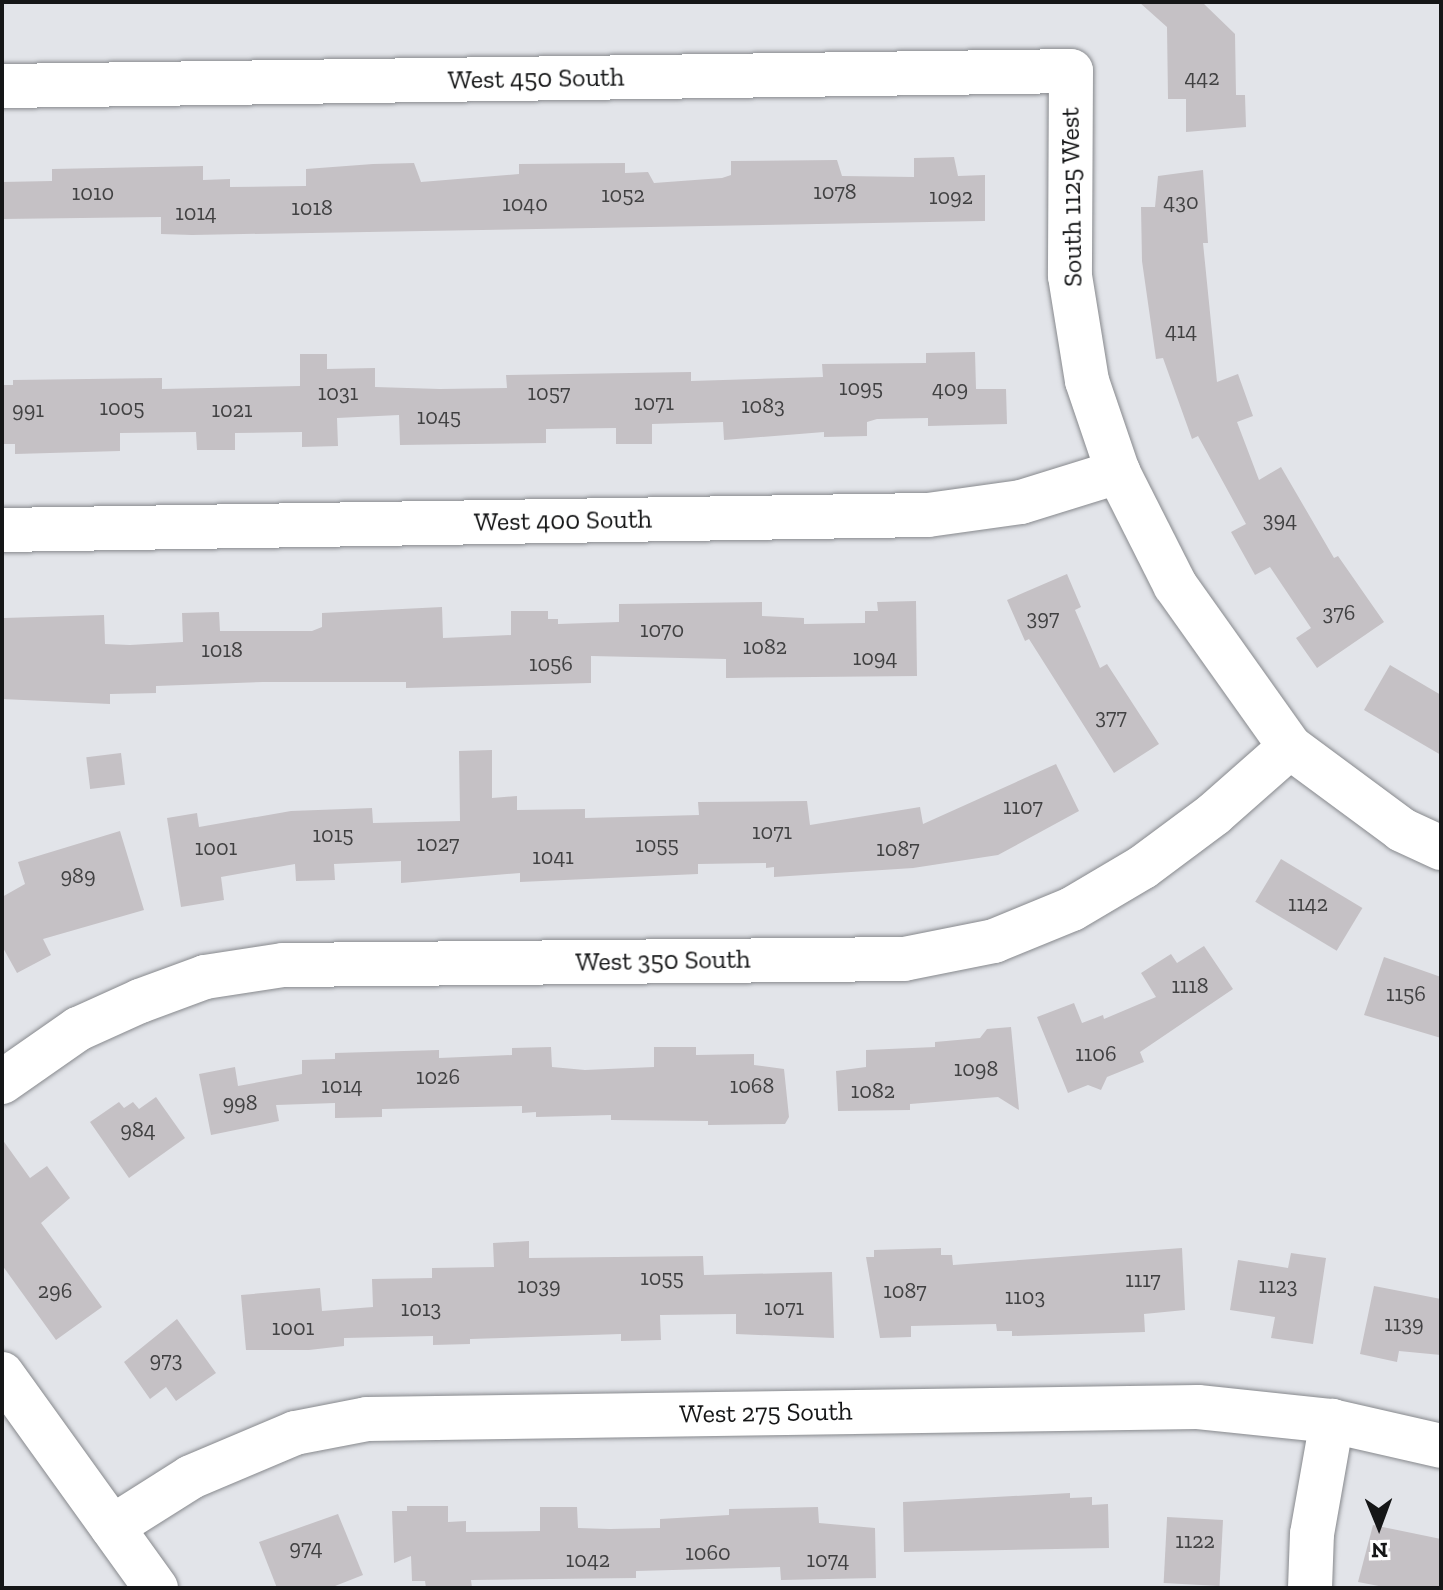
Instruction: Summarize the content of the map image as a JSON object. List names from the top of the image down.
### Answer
{
  "streets": {
    "street": [
      "West 450 South",
      "South 1125 West",
      "West 400 South",
      "West 350 South",
      "West 275 South"
    ]
  },
  "crossings": [
    ["West 450 South", "South 1125 West"],
    ["South 1125 West", "West 400 South"],
    ["South 1125 West", "West 350 South"]
  ],
  "house_numbers": [
    "442",
    "1078",
    "1010",
    "1052",
    "1092",
    "430",
    "1040",
    "1018",
    "1014",
    "414",
    "1095",
    "409",
    "1031",
    "1057",
    "1071",
    "1083",
    "1005",
    "991",
    "1021",
    "1045",
    "394",
    "376",
    "397",
    "1070",
    "1082",
    "1018",
    "1094",
    "1056",
    "377",
    "1107",
    "1071",
    "1015",
    "1027",
    "1055",
    "1001",
    "1087",
    "1041",
    "989",
    "1142",
    "1118",
    "1156",
    "1106",
    "1098",
    "1026",
    "1014",
    "1068",
    "1082",
    "998",
    "984",
    "1055",
    "1117",
    "1039",
    "1123",
    "296",
    "1087",
    "1103",
    "1071",
    "1013",
    "1139",
    "1001",
    "973",
    "1122",
    "974",
    "1060",
    "1042",
    "1074"
  ],
  "north": "bottom"
}
